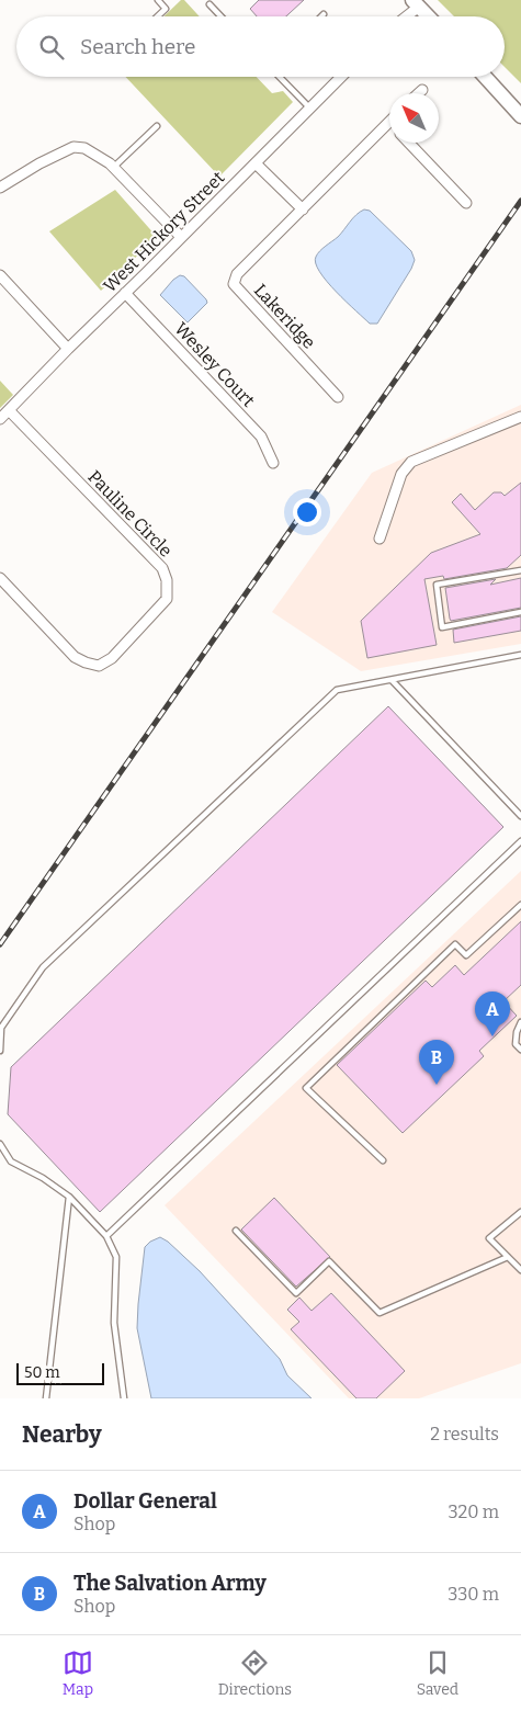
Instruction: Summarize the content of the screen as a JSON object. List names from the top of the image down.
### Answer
{
  "streets": {
    "street": [
      "West Hickory Street",
      "Lakeridge",
      "Wesley Court",
      "Pauline Circle"
    ]
  },
  "crossings": [
    ["West Hickory Street", "Wesley Court"],
    ["West Hickory Street", "Pauline Circle"]
  ],
  "scale_bar": "50 m",
  "north": "top left",
  "page": {
    "search": "Search here",
    "pins": ["A", "B"],
    "scale": "50 m",
    "heading": ["Nearby", "2 results"],
    "list": [
      {
        "mark": "A",
        "name": "Dollar General",
        "note": "Shop",
        "value": "320 m"
      },
      {
        "mark": "B",
        "name": "The Salvation Army",
        "note": "Shop",
        "value": "330 m"
      }
    ],
    "nav": ["Map", "Directions", "Saved"]
  }
}
